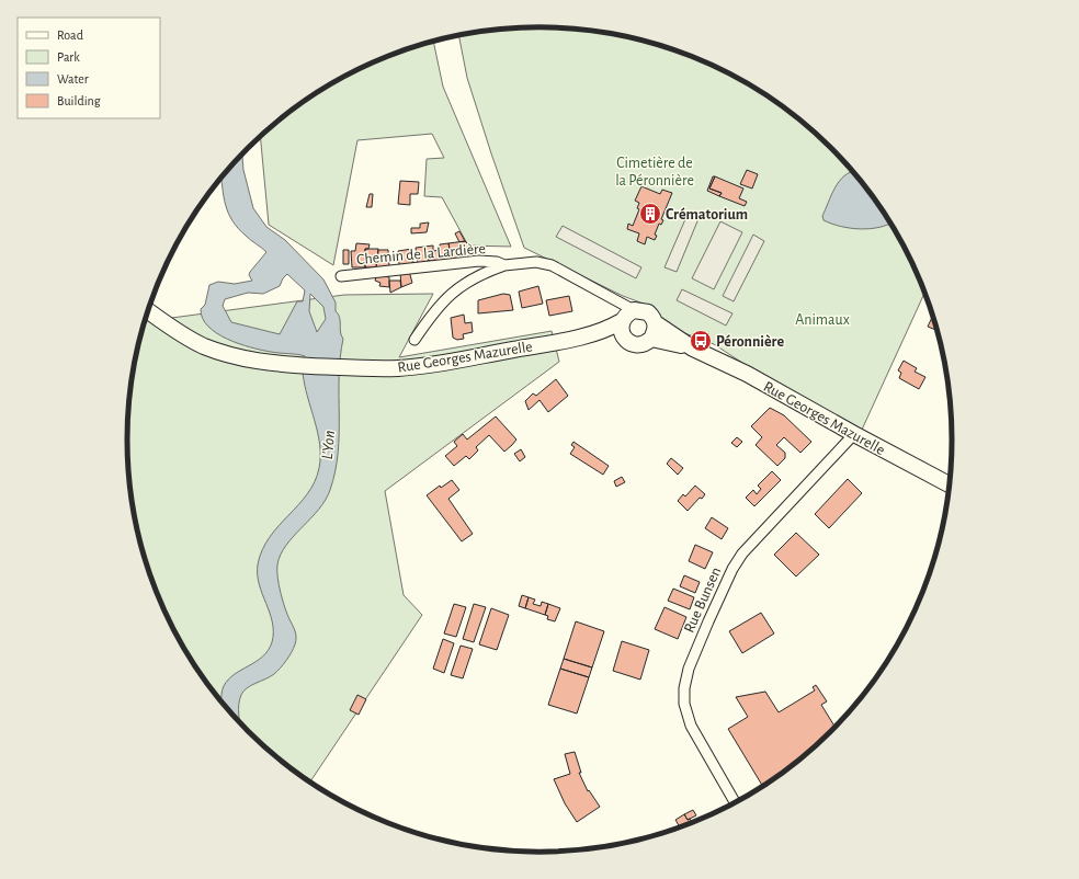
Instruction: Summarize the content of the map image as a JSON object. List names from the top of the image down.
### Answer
{
  "streets": {
    "main road": ["Rue Georges Mazurelle"],
    "street": ["Chemin de la Lardière", "Rue Bunsen"]
  },
  "crossings": [
    ["Rue Georges Mazurelle", "Rue Bunsen"]
  ],
  "water": ["L'Yon"],
  "parks": ["Cimetière de la Péronnière", "Animaux"],
  "places": {
    "building": ["Crématorium"],
    "bus stop": ["Péronnière"]
  },
  "legend": [
    "Road",
    "Park",
    "Water",
    "Building"
  ]
}
